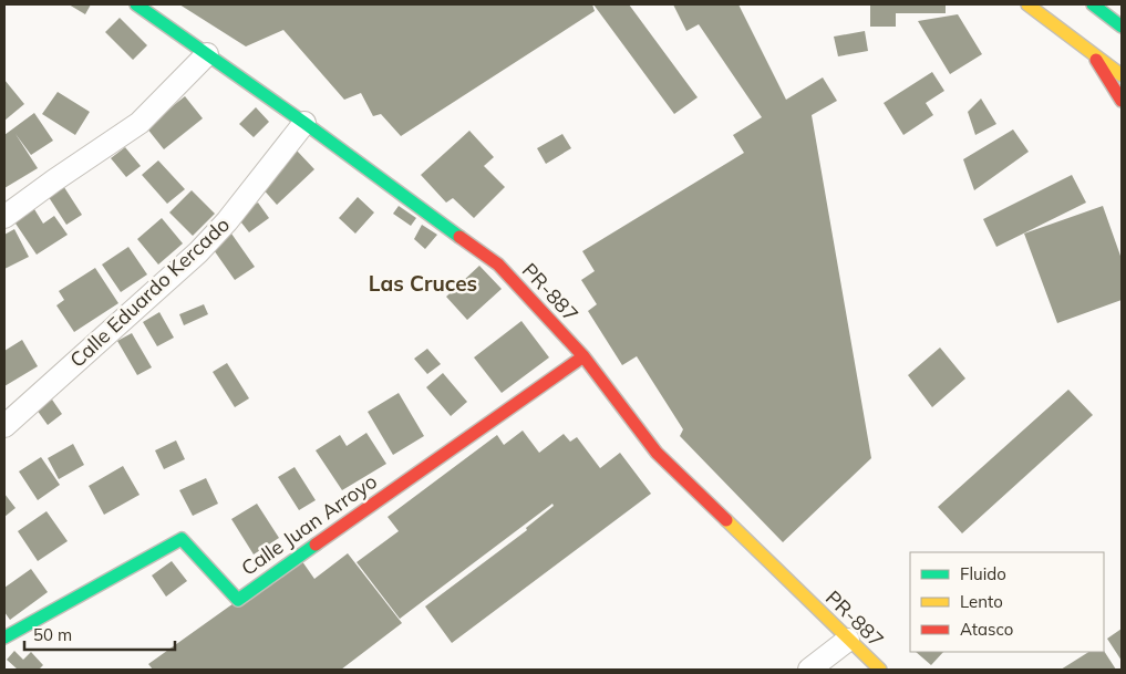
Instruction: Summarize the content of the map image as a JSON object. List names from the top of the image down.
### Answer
{
  "streets": {
    "main road": ["PR-887", "Calle Juan Arroyo"],
    "street": ["Calle Eduardo Kercado"]
  },
  "crossings": [
    ["Calle Eduardo Kercado", "PR-887"],
    ["PR-887", "Calle Juan Arroyo"]
  ],
  "districts": ["Las Cruces"],
  "legend": ["Fluido", "Lento", "Atasco"],
  "scale_bar": "50 m"
}
